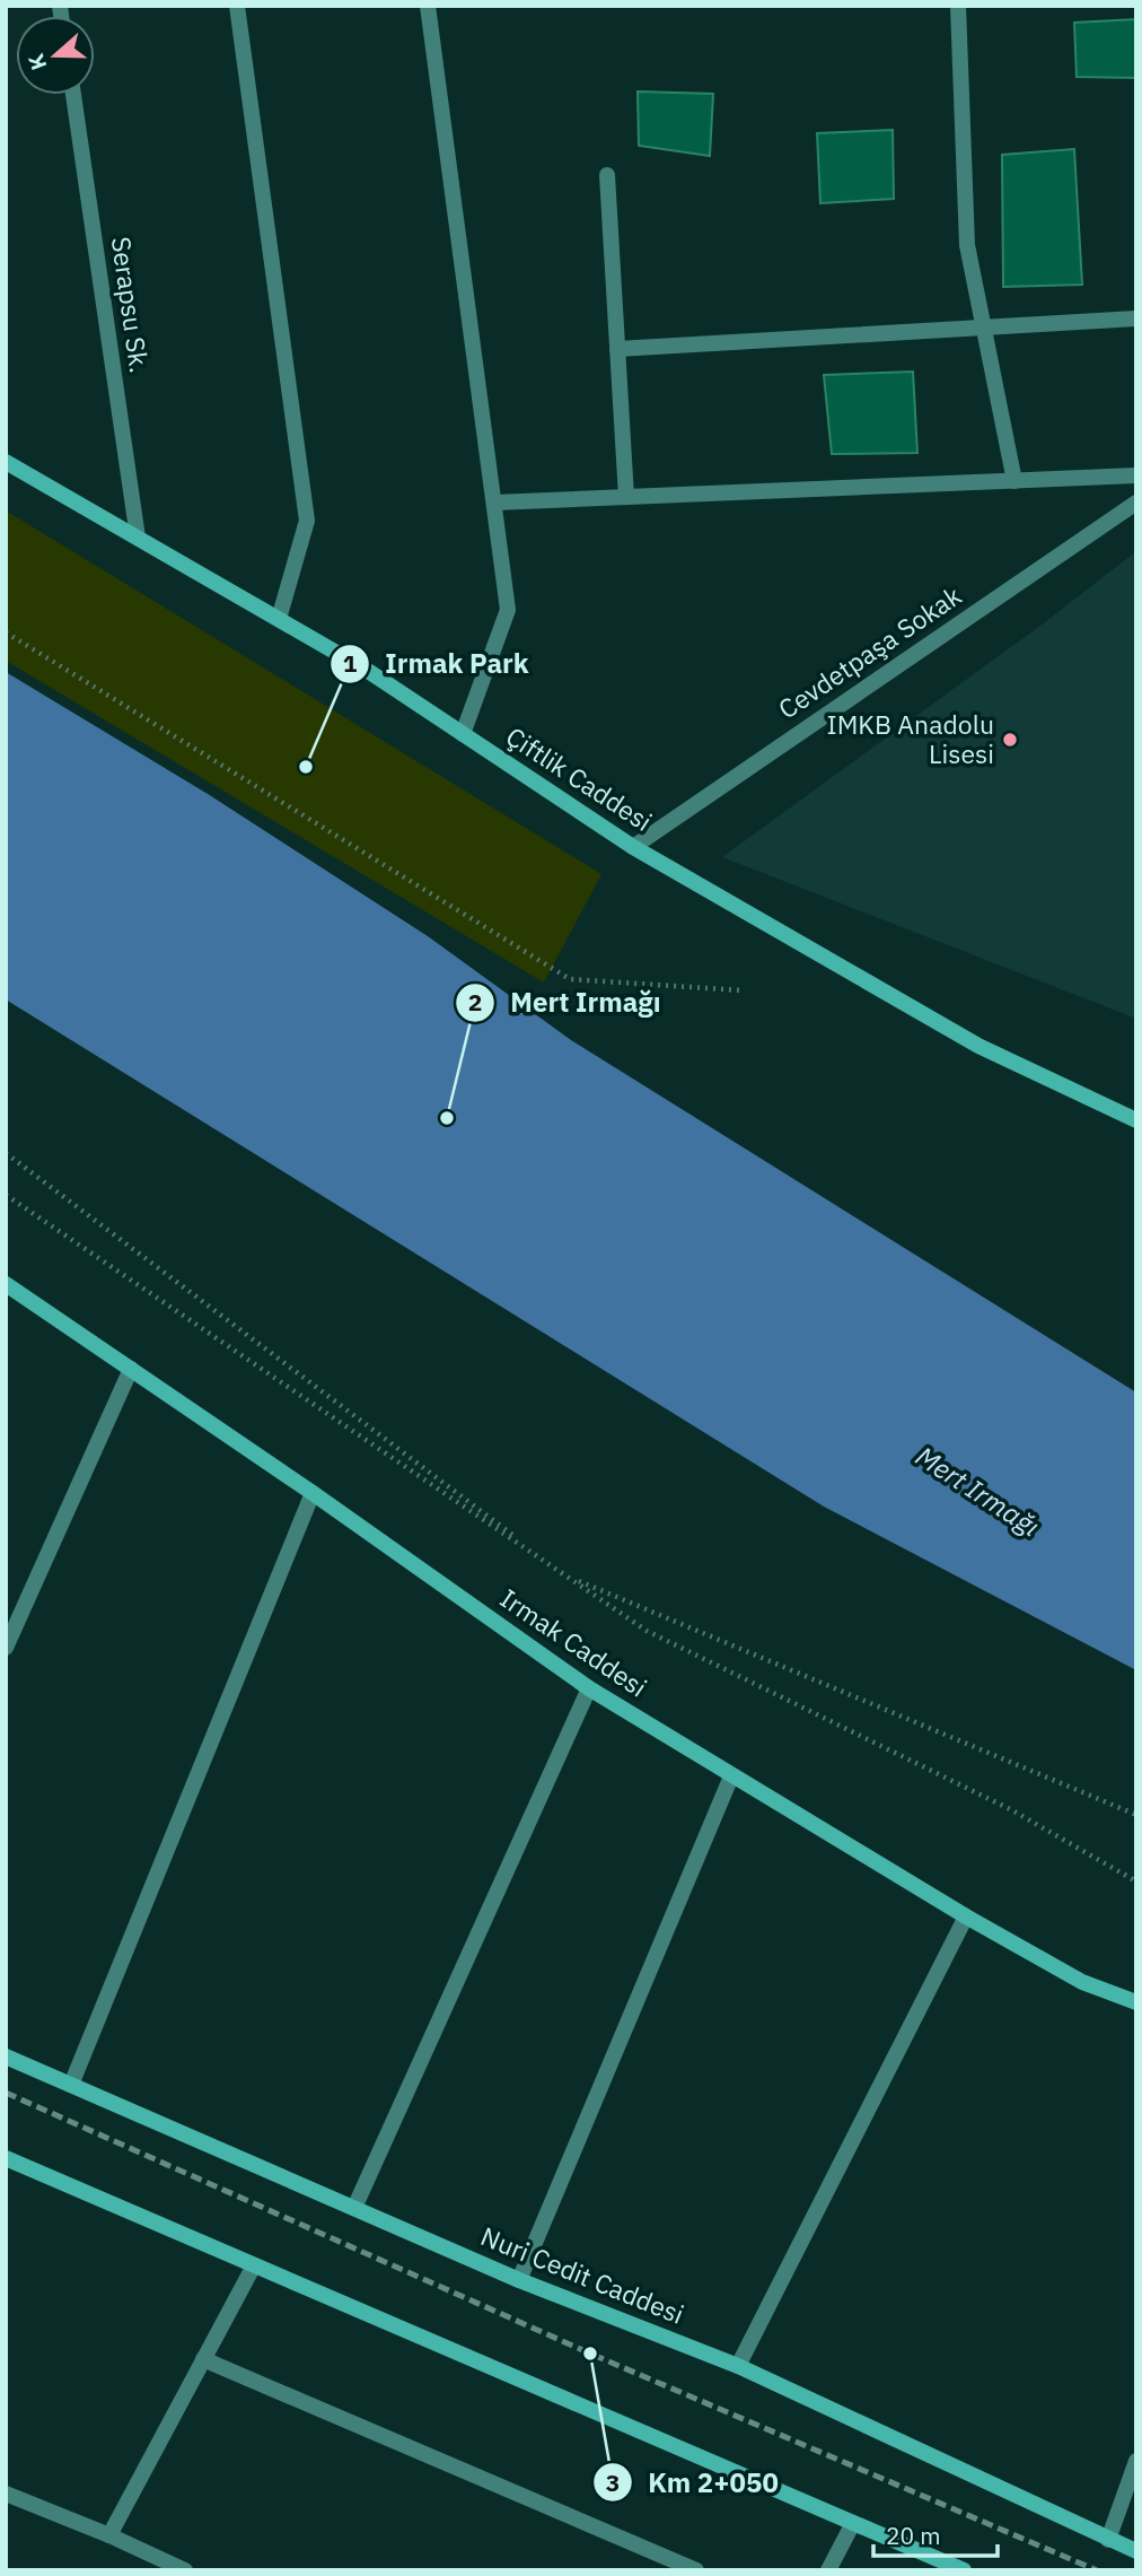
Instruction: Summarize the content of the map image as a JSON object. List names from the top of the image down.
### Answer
{
  "streets": {
    "main road": ["Çiftlik Caddesi", "Irmak Caddesi", "Nuri Cedit Caddesi"],
    "street": ["Serapsu Sk.", "Cevdetpaşa Sokak"]
  },
  "crossings": [
    ["Serapsu Sk.", "Çiftlik Caddesi"],
    ["Cevdetpaşa Sokak", "Çiftlik Caddesi"]
  ],
  "water": ["Mert Irmağı"],
  "places": [
    "IMKB Anadolu Lisesi",
    "Irmak Park",
    "Mert Irmağı",
    "Km 2+050"
  ],
  "scale_bar": "20 m",
  "north": "left"
}
